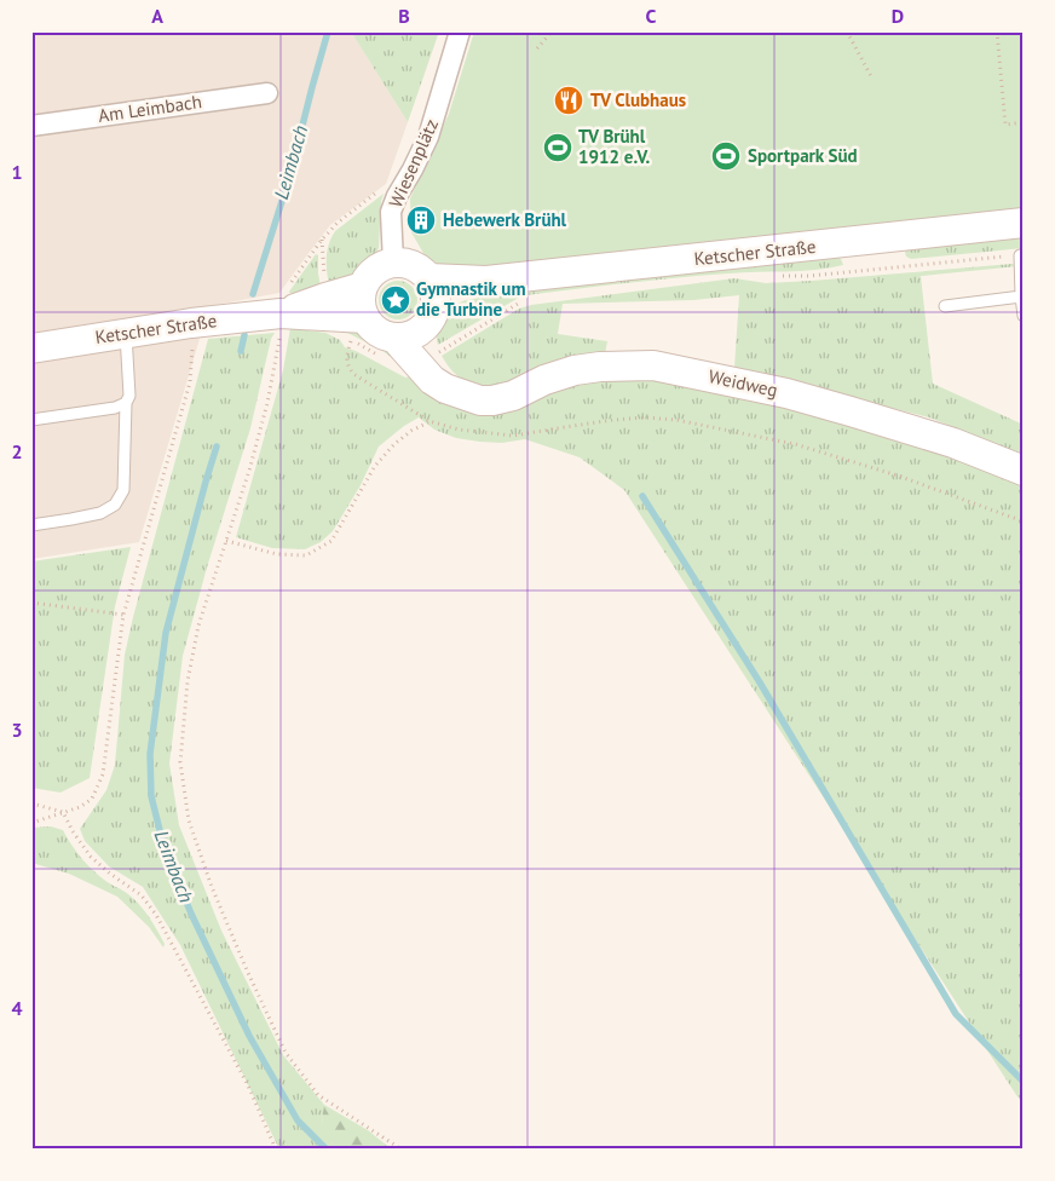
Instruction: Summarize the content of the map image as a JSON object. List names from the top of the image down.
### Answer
{
  "streets": {
    "main road": ["Ketscher Straße", "Weidweg"],
    "street": ["Am Leimbach", "Wiesenplätz"]
  },
  "crossings": [
    ["Wiesenplätz", "Ketscher Straße"],
    ["Wiesenplätz", "Weidweg"],
    ["Ketscher Straße", "Weidweg"]
  ],
  "water": ["Leimbach"],
  "places": {
    "restaurant": ["TV Clubhaus"],
    "sports": ["TV Brühl 1912 e.V.", "Sportpark Süd"],
    "building": ["Hebewerk Brühl"],
    "place": ["Gymnastik um die Turbine"]
  },
  "grid": {
    "columns": [
      "A",
      "B",
      "C",
      "D"
    ],
    "rows": [
      "1",
      "2",
      "3",
      "4"
    ]
  }
}
